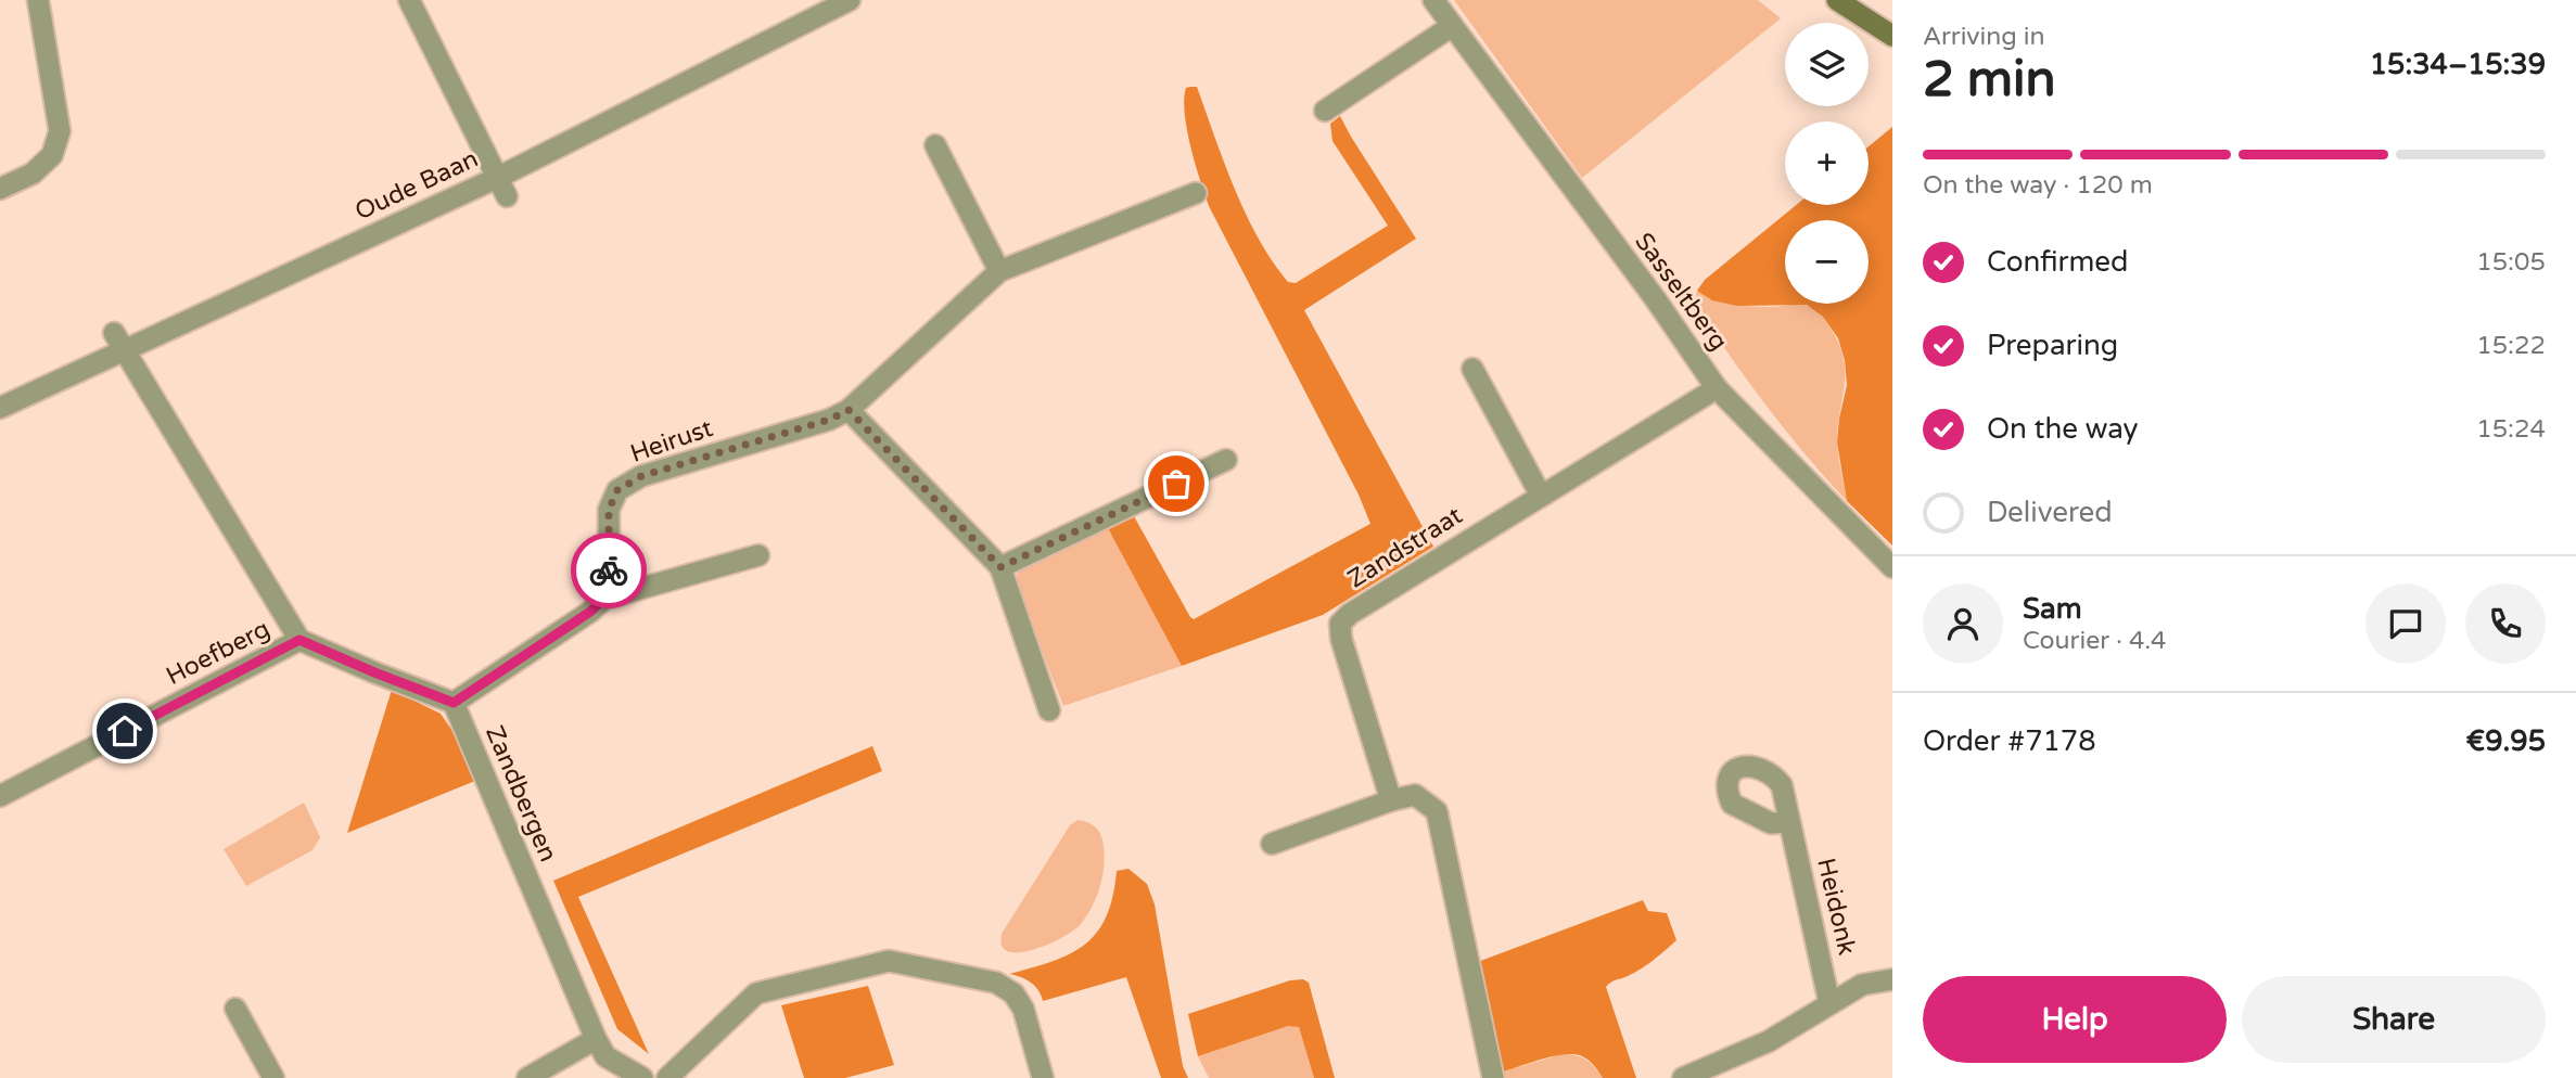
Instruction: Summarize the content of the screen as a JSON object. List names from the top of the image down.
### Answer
{
  "streets": {
    "street": [
      "Oude Baan",
      "Sasseltberg",
      "Heirust",
      "Zandstraat",
      "Hoefberg",
      "Zandbergen",
      "Heidonk"
    ]
  },
  "crossings": [
    ["Sasseltberg", "Zandstraat"]
  ],
  "page": {
    "heading": ["2 min", "Arriving in", "15:34–15:39"],
    "panel": [
      "Sam",
      "Courier · 4.4",
      "Order #7178",
      "€9.95"
    ],
    "map_buttons": ["+", "−"],
    "bar": "On the way · 120 m",
    "list": [
      ["Confirmed", "15:05"],
      ["Preparing", "15:22"],
      ["On the way", "15:24"],
      "Delivered"
    ],
    "buttons": ["Help", "Share"]
  }
}
